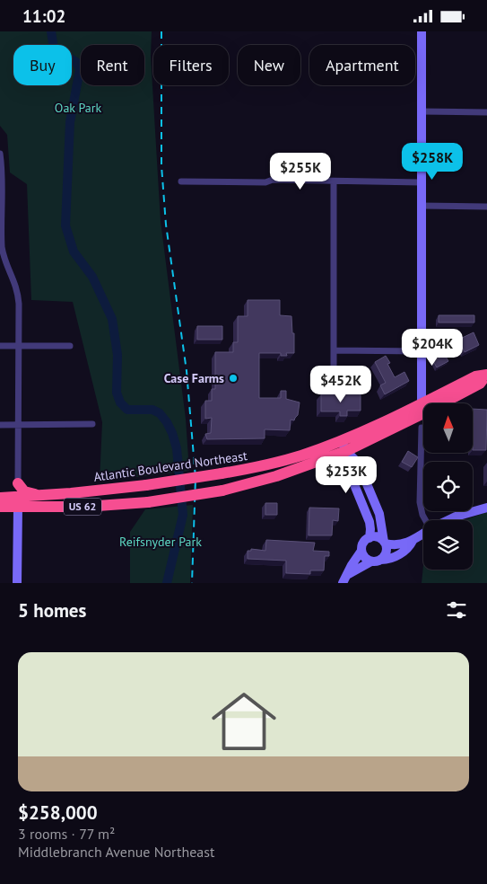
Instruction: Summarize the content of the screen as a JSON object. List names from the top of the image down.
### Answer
{
  "streets": {
    "highway": ["Atlantic Boulevard Northeast", "US 62"]
  },
  "crossings": [
    ["Atlantic Boulevard Northeast", "US 62"]
  ],
  "parks": ["Oak Park", "Reifsnyder Park"],
  "places": ["Case Farms"],
  "north": "top",
  "page": {
    "status": "11:02",
    "chip": [
      "Buy",
      "Rent",
      "Filters",
      "New",
      "Apartment"
    ],
    "price": [
      "$258K",
      "$255K",
      "$204K",
      "$452K",
      "$253K"
    ],
    "heading": "5 homes",
    "list": [
      {
        "name": "$258,000",
        "note": "3 rooms · 77 m² · Middlebranch Avenue Northeast"
      }
    ]
  }
}
